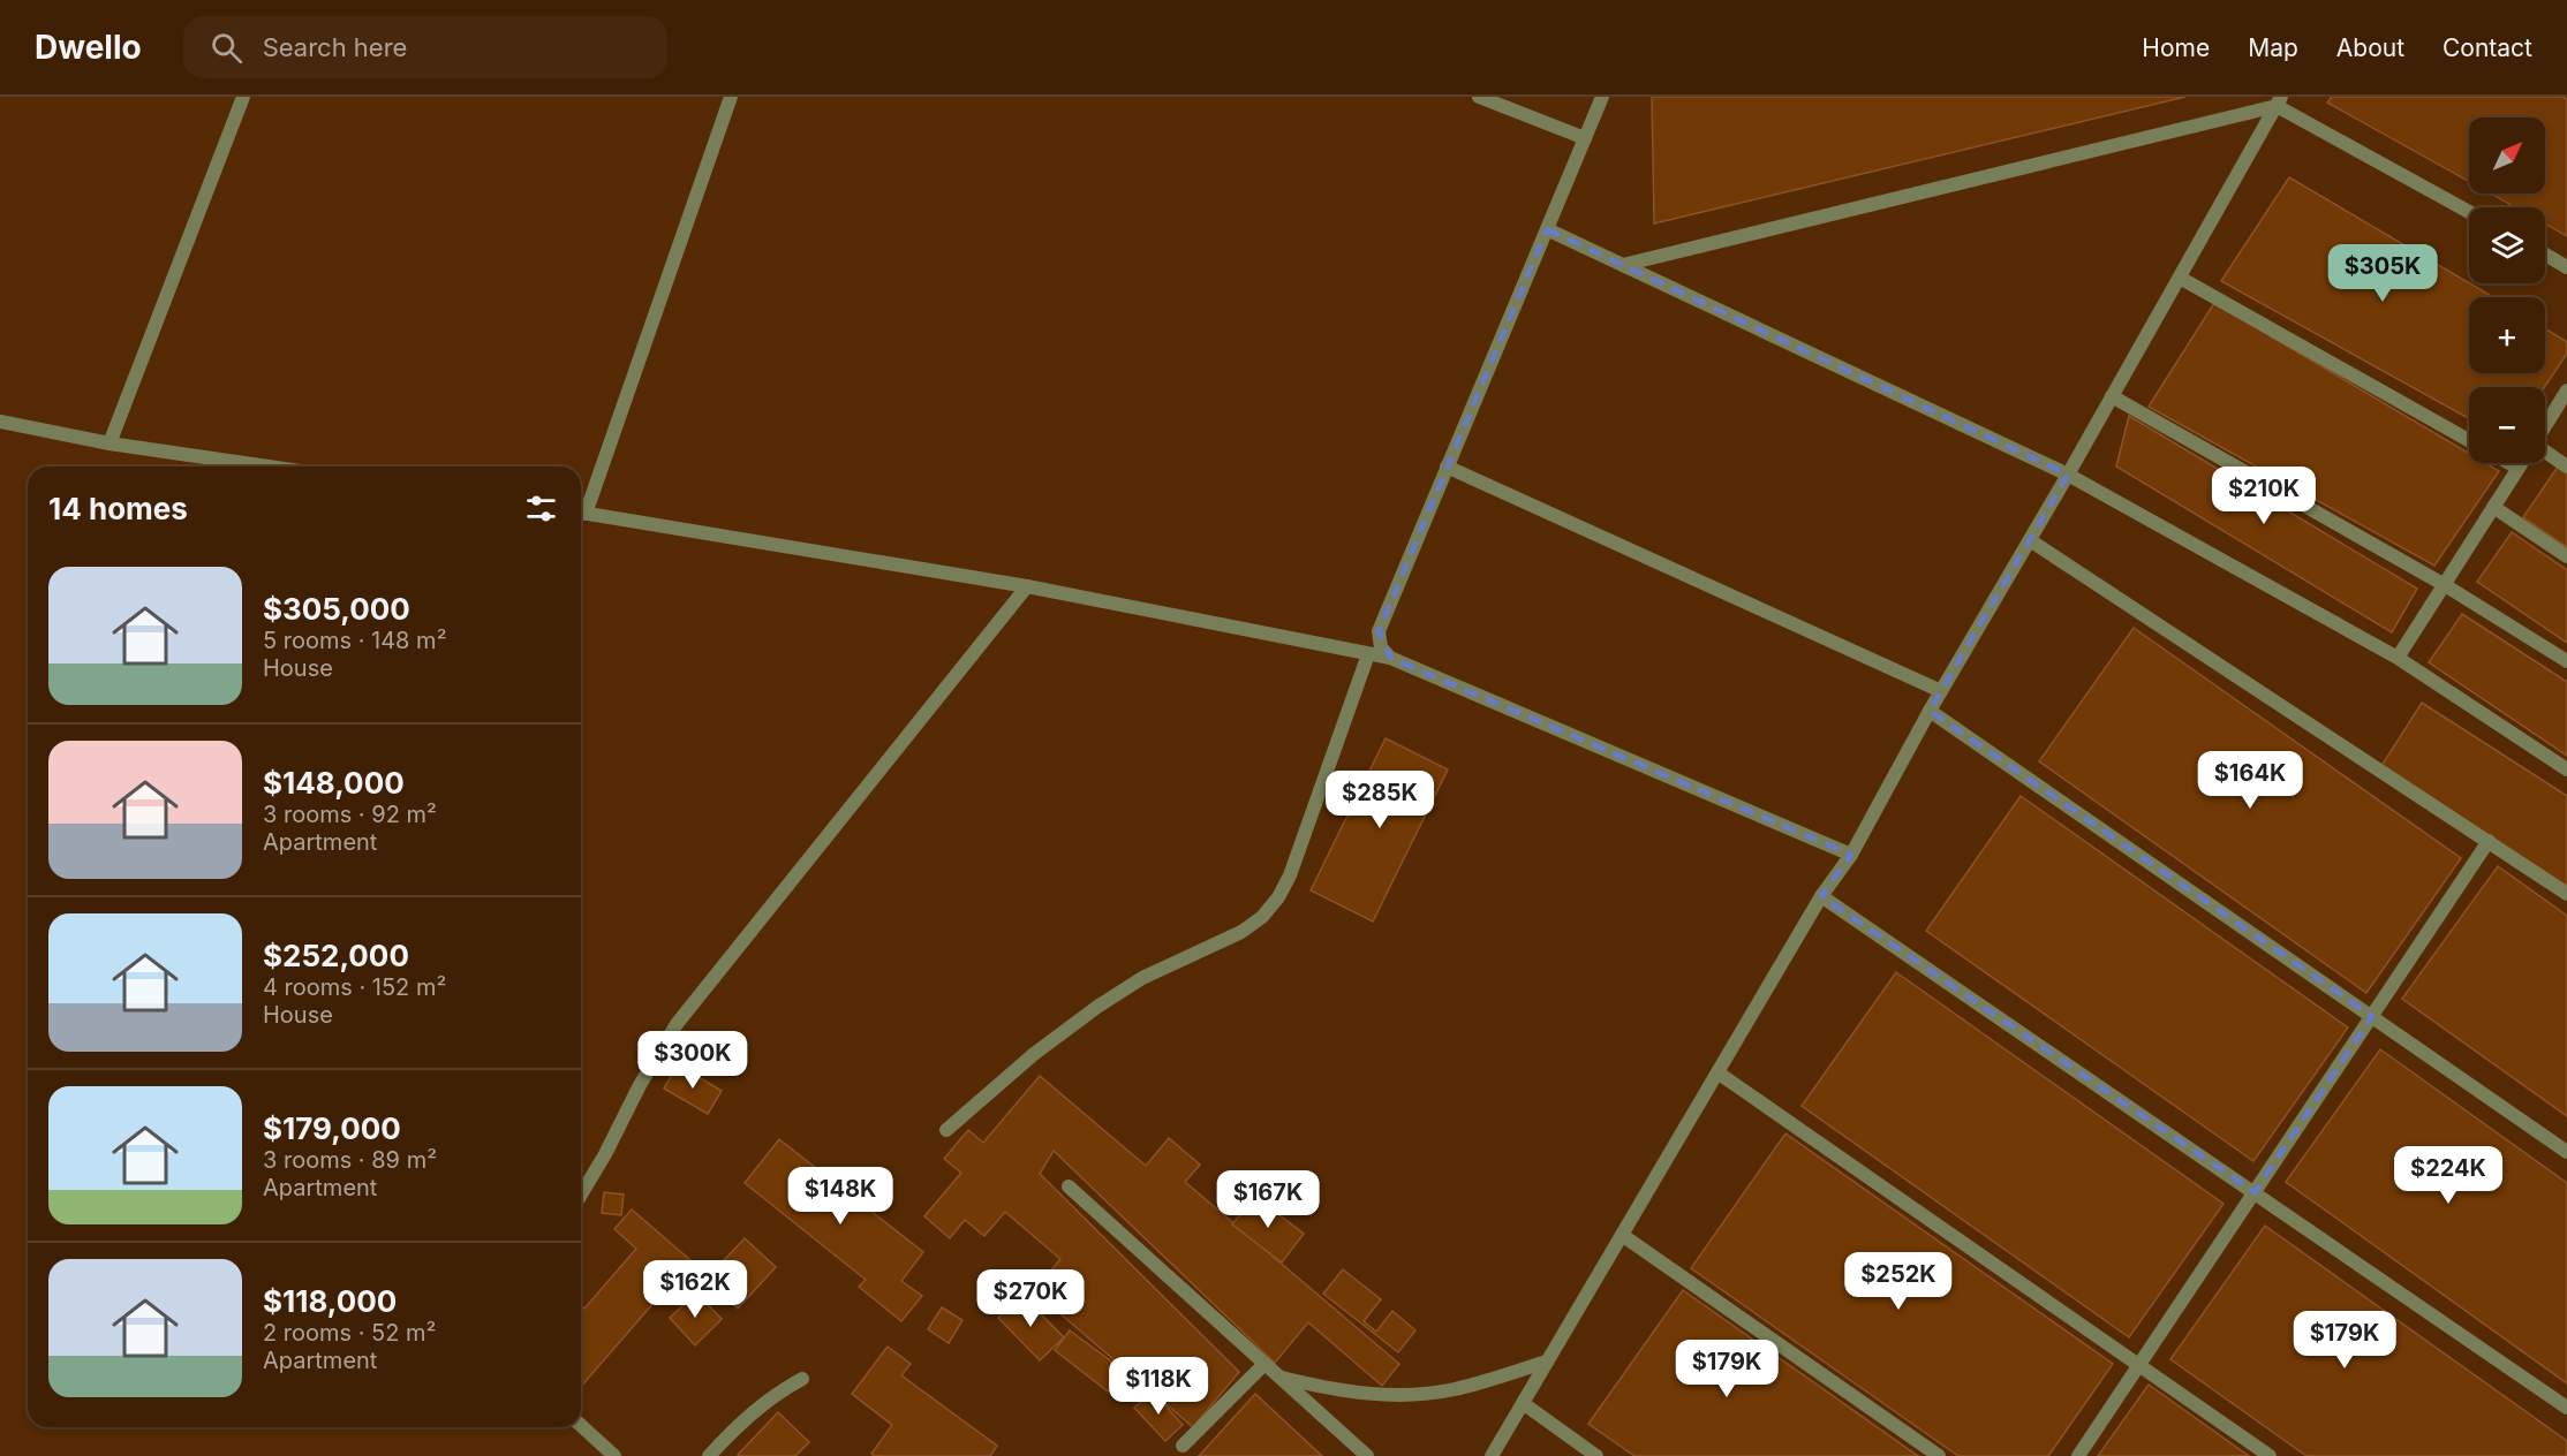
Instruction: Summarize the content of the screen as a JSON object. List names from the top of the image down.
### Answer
{
  "north": "top right",
  "page": {
    "header": "Dwello",
    "search": "Search here",
    "nav": [
      "Home",
      "Map",
      "About",
      "Contact"
    ],
    "map_buttons": ["+", "−"],
    "price": [
      "$305K",
      "$210K",
      "$164K",
      "$285K",
      "$300K",
      "$224K",
      "$148K",
      "$167K",
      "$252K",
      "$162K",
      "$270K",
      "$179K",
      "$179K",
      "$118K"
    ],
    "heading": "14 homes",
    "list": [
      {
        "name": "$305,000",
        "note": "5 rooms · 148 m² · House"
      },
      {
        "name": "$148,000",
        "note": "3 rooms · 92 m² · Apartment"
      },
      {
        "name": "$252,000",
        "note": "4 rooms · 152 m² · House"
      },
      {
        "name": "$179,000",
        "note": "3 rooms · 89 m² · Apartment"
      },
      {
        "name": "$118,000",
        "note": "2 rooms · 52 m² · Apartment"
      }
    ]
  }
}
